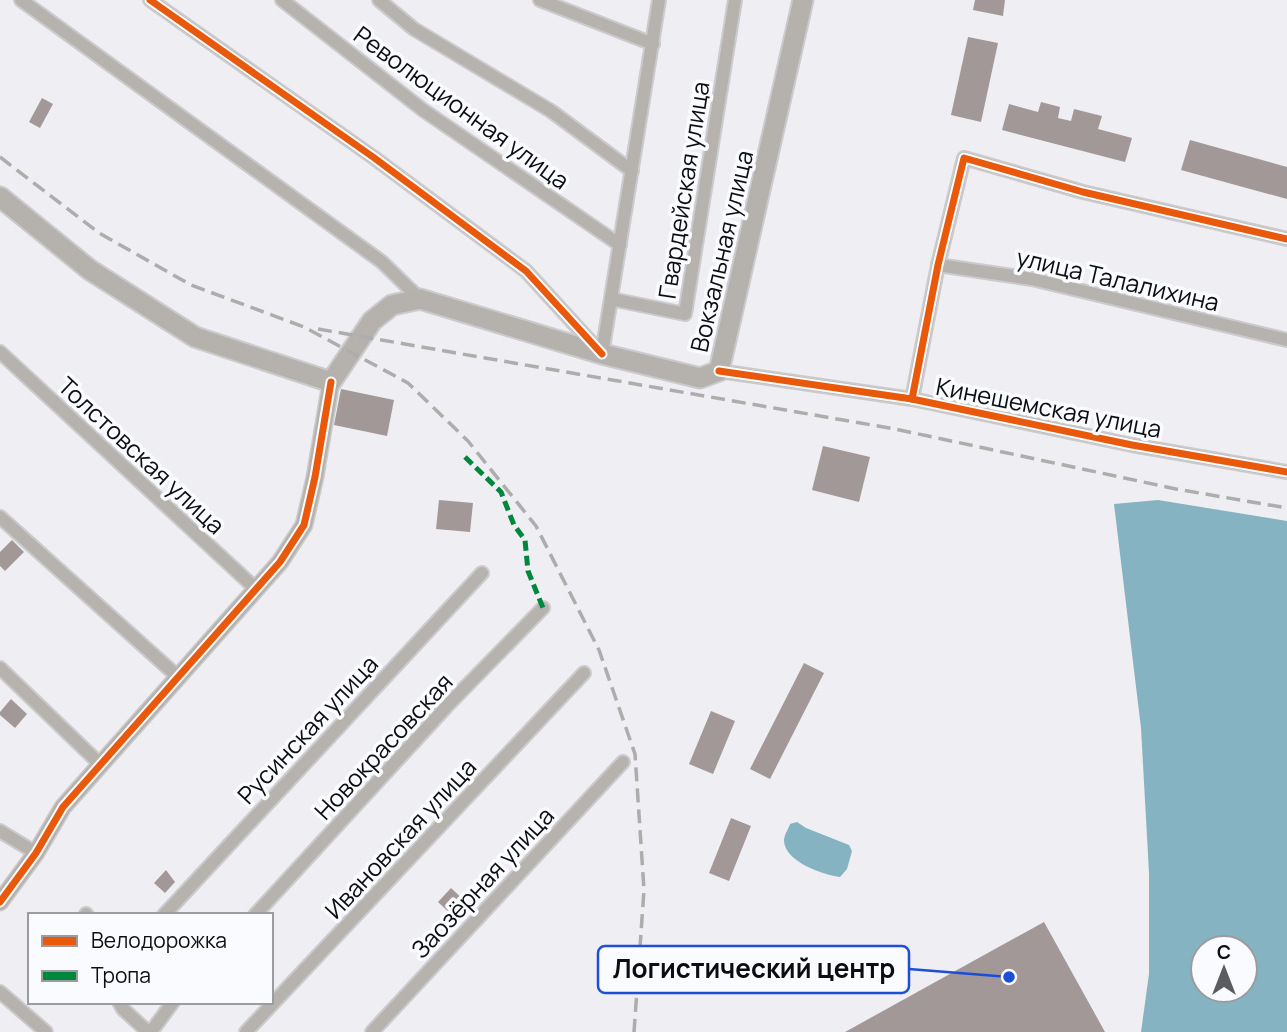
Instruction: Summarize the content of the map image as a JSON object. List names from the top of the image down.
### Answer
{
  "streets": {
    "main road": ["Вокзальная улица"],
    "street": [
      "Революционная улица",
      "Гвардейская улица",
      "улица Талалихина",
      "Кинешемская улица",
      "Толстовская улица",
      "Русинская улица",
      "Новокрасовская",
      "Ивановская улица",
      "Заозёрная улица"
    ]
  },
  "crossings": [
    ["Вокзальная улица", "Кинешемская улица"]
  ],
  "places": ["Логистический центр"],
  "legend": ["Велодорожка", "Тропа"],
  "north": "top"
}
